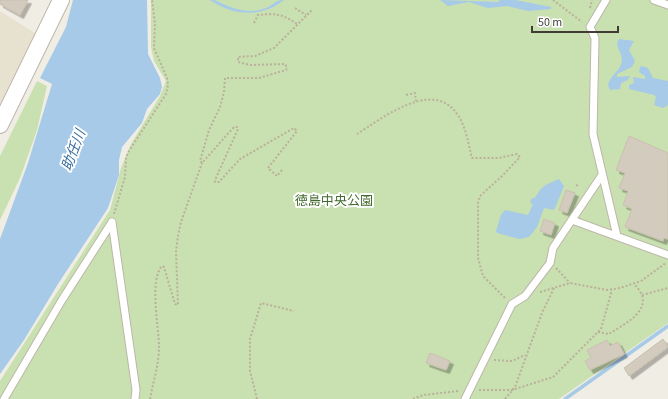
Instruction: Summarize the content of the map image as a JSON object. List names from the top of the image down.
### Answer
{
  "water": ["助任川"],
  "parks": ["徳島中央公園"],
  "scale_bar": "50 m"
}
